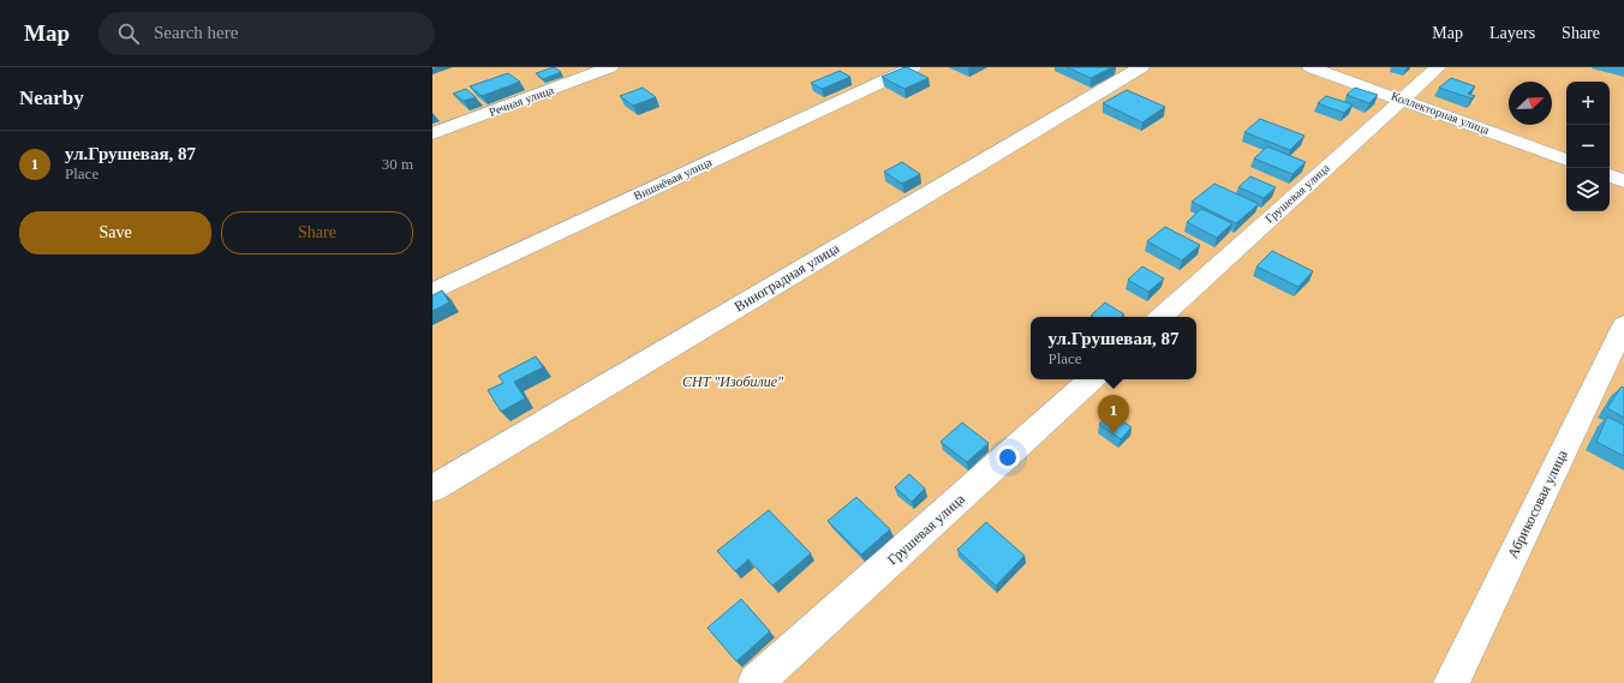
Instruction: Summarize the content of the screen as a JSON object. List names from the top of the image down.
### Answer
{
  "streets": {
    "street": [
      "Речная улица",
      "Коллекторная улица",
      "Вишнёвая улица",
      "Грушевая улица",
      "Виноградная улица",
      "Абрикосовая улица"
    ]
  },
  "crossings": [
    ["Коллекторная улица", "Грушевая улица"]
  ],
  "parks": ["СНТ \"Изобилие\""],
  "north": "top right",
  "page": {
    "header": "Map",
    "search": "Search here",
    "nav": ["Map", "Layers", "Share"],
    "heading": "Nearby",
    "map_buttons": ["+", "−"],
    "list": [
      {
        "mark": "1",
        "name": "ул.Грушевая, 87",
        "note": "Place",
        "value": "30 m"
      }
    ],
    "buttons": ["Save", "Share"],
    "popup": ["ул.Грушевая, 87", "Place"],
    "pins": "1"
  }
}
